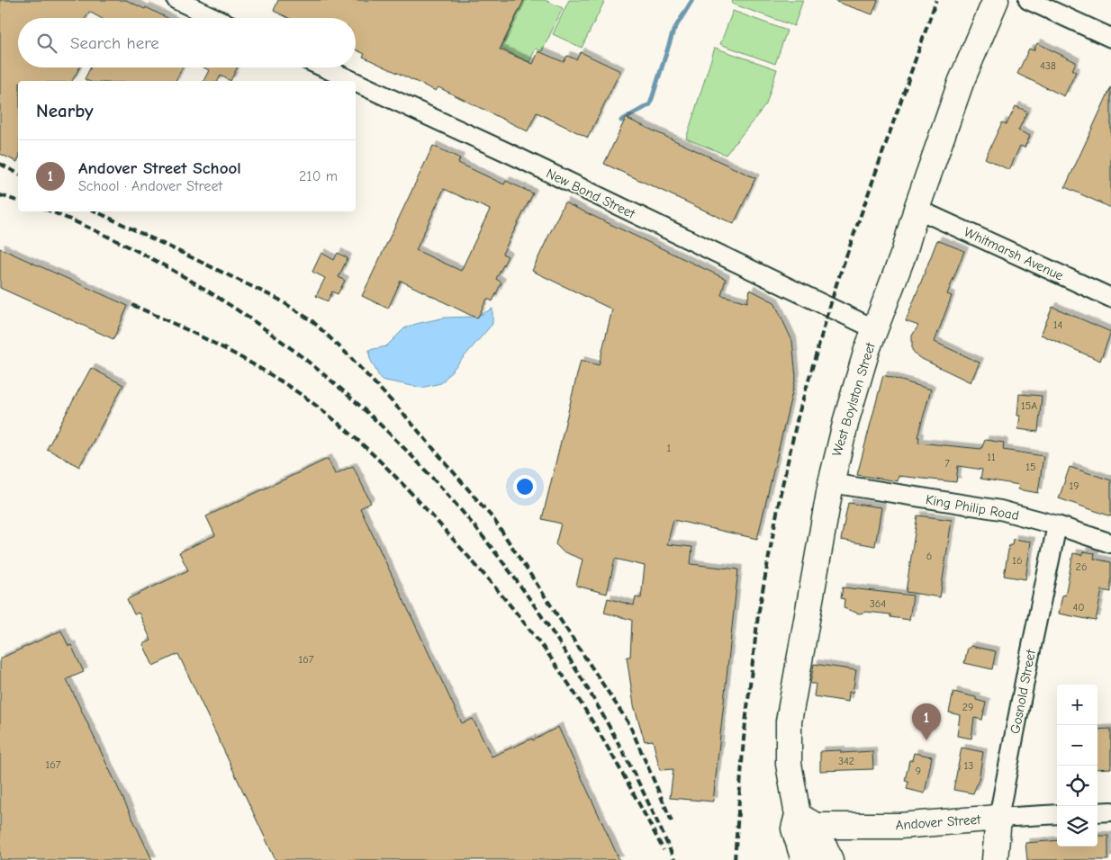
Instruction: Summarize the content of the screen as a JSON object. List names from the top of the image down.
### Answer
{
  "streets": {
    "main road": ["West Boylston Street", "Gosnold Street", "Andover Street"],
    "street": ["New Bond Street", "Whitmarsh Avenue", "King Philip Road"]
  },
  "crossings": [
    ["New Bond Street", "West Boylston Street"],
    ["Whitmarsh Avenue", "West Boylston Street"],
    ["West Boylston Street", "King Philip Road"],
    ["West Boylston Street", "Andover Street"],
    ["King Philip Road", "Gosnold Street"],
    ["Gosnold Street", "Andover Street"]
  ],
  "house_numbers": [
    "438",
    "14",
    "15A",
    "1",
    "11",
    "7",
    "15",
    "19",
    "6",
    "16",
    "26",
    "364",
    "40",
    "167",
    "29",
    "342",
    "167",
    "13",
    "9"
  ],
  "page": {
    "search": "Search here",
    "heading": "Nearby",
    "list": [
      {
        "mark": "1",
        "name": "Andover Street School",
        "note": "School · Andover Street",
        "value": "210 m"
      }
    ],
    "map_buttons": ["+", "−"],
    "pins": "1"
  }
}
